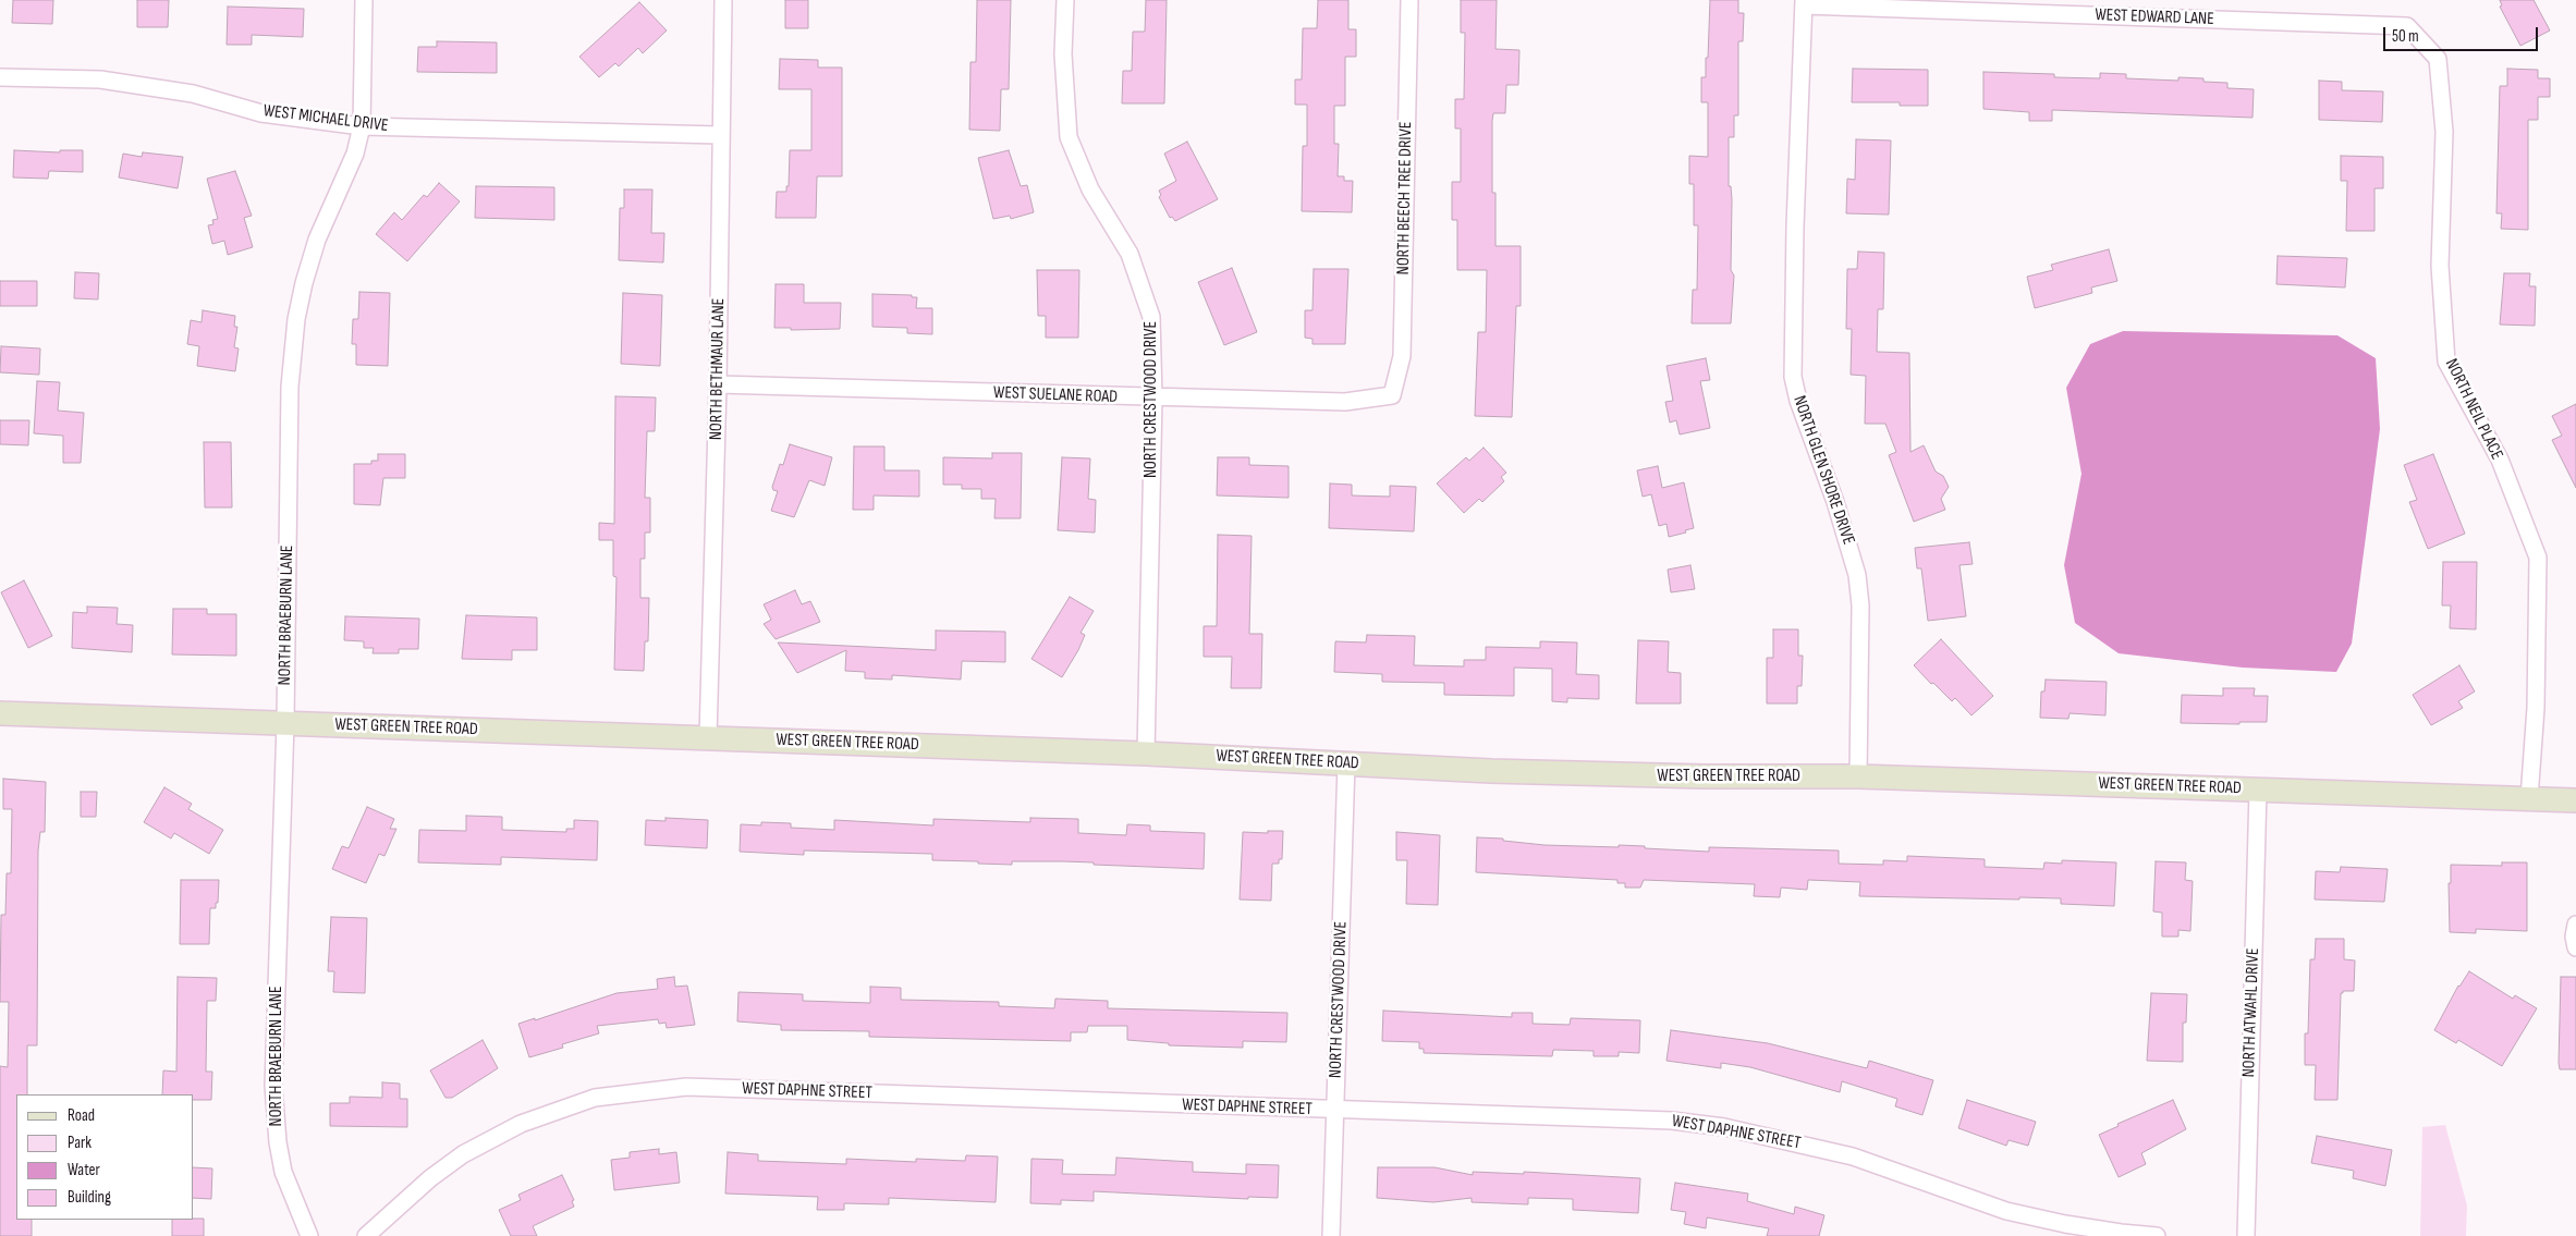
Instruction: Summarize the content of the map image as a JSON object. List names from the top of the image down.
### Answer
{
  "streets": {
    "street": [
      "WEST EDWARD LANE",
      "WEST MICHAEL DRIVE",
      "NORTH BEECH TREE DRIVE",
      "NORTH BETHMAUR LANE",
      "WEST SUELANE ROAD",
      "NORTH CRESTWOOD DRIVE",
      "NORTH NEIL PLACE",
      "NORTH GLEN SHORE DRIVE",
      "NORTH BRAEBURN LANE",
      "WEST GREEN TREE ROAD",
      "NORTH ATWAHL DRIVE",
      "WEST DAPHNE STREET"
    ]
  },
  "crossings": [
    ["WEST EDWARD LANE", "NORTH NEIL PLACE"],
    ["WEST EDWARD LANE", "NORTH GLEN SHORE DRIVE"],
    ["WEST MICHAEL DRIVE", "NORTH BETHMAUR LANE"],
    ["WEST MICHAEL DRIVE", "NORTH BRAEBURN LANE"],
    ["NORTH BEECH TREE DRIVE", "WEST SUELANE ROAD"],
    ["NORTH BETHMAUR LANE", "WEST SUELANE ROAD"],
    ["NORTH BETHMAUR LANE", "WEST GREEN TREE ROAD"],
    ["WEST SUELANE ROAD", "NORTH CRESTWOOD DRIVE"],
    ["NORTH CRESTWOOD DRIVE", "WEST GREEN TREE ROAD"],
    ["NORTH CRESTWOOD DRIVE", "WEST DAPHNE STREET"],
    ["NORTH NEIL PLACE", "WEST GREEN TREE ROAD"],
    ["NORTH GLEN SHORE DRIVE", "WEST GREEN TREE ROAD"],
    ["NORTH BRAEBURN LANE", "WEST GREEN TREE ROAD"],
    ["WEST GREEN TREE ROAD", "NORTH ATWAHL DRIVE"]
  ],
  "legend": [
    "Road",
    "Park",
    "Water",
    "Building"
  ],
  "scale_bar": "50 m"
}
